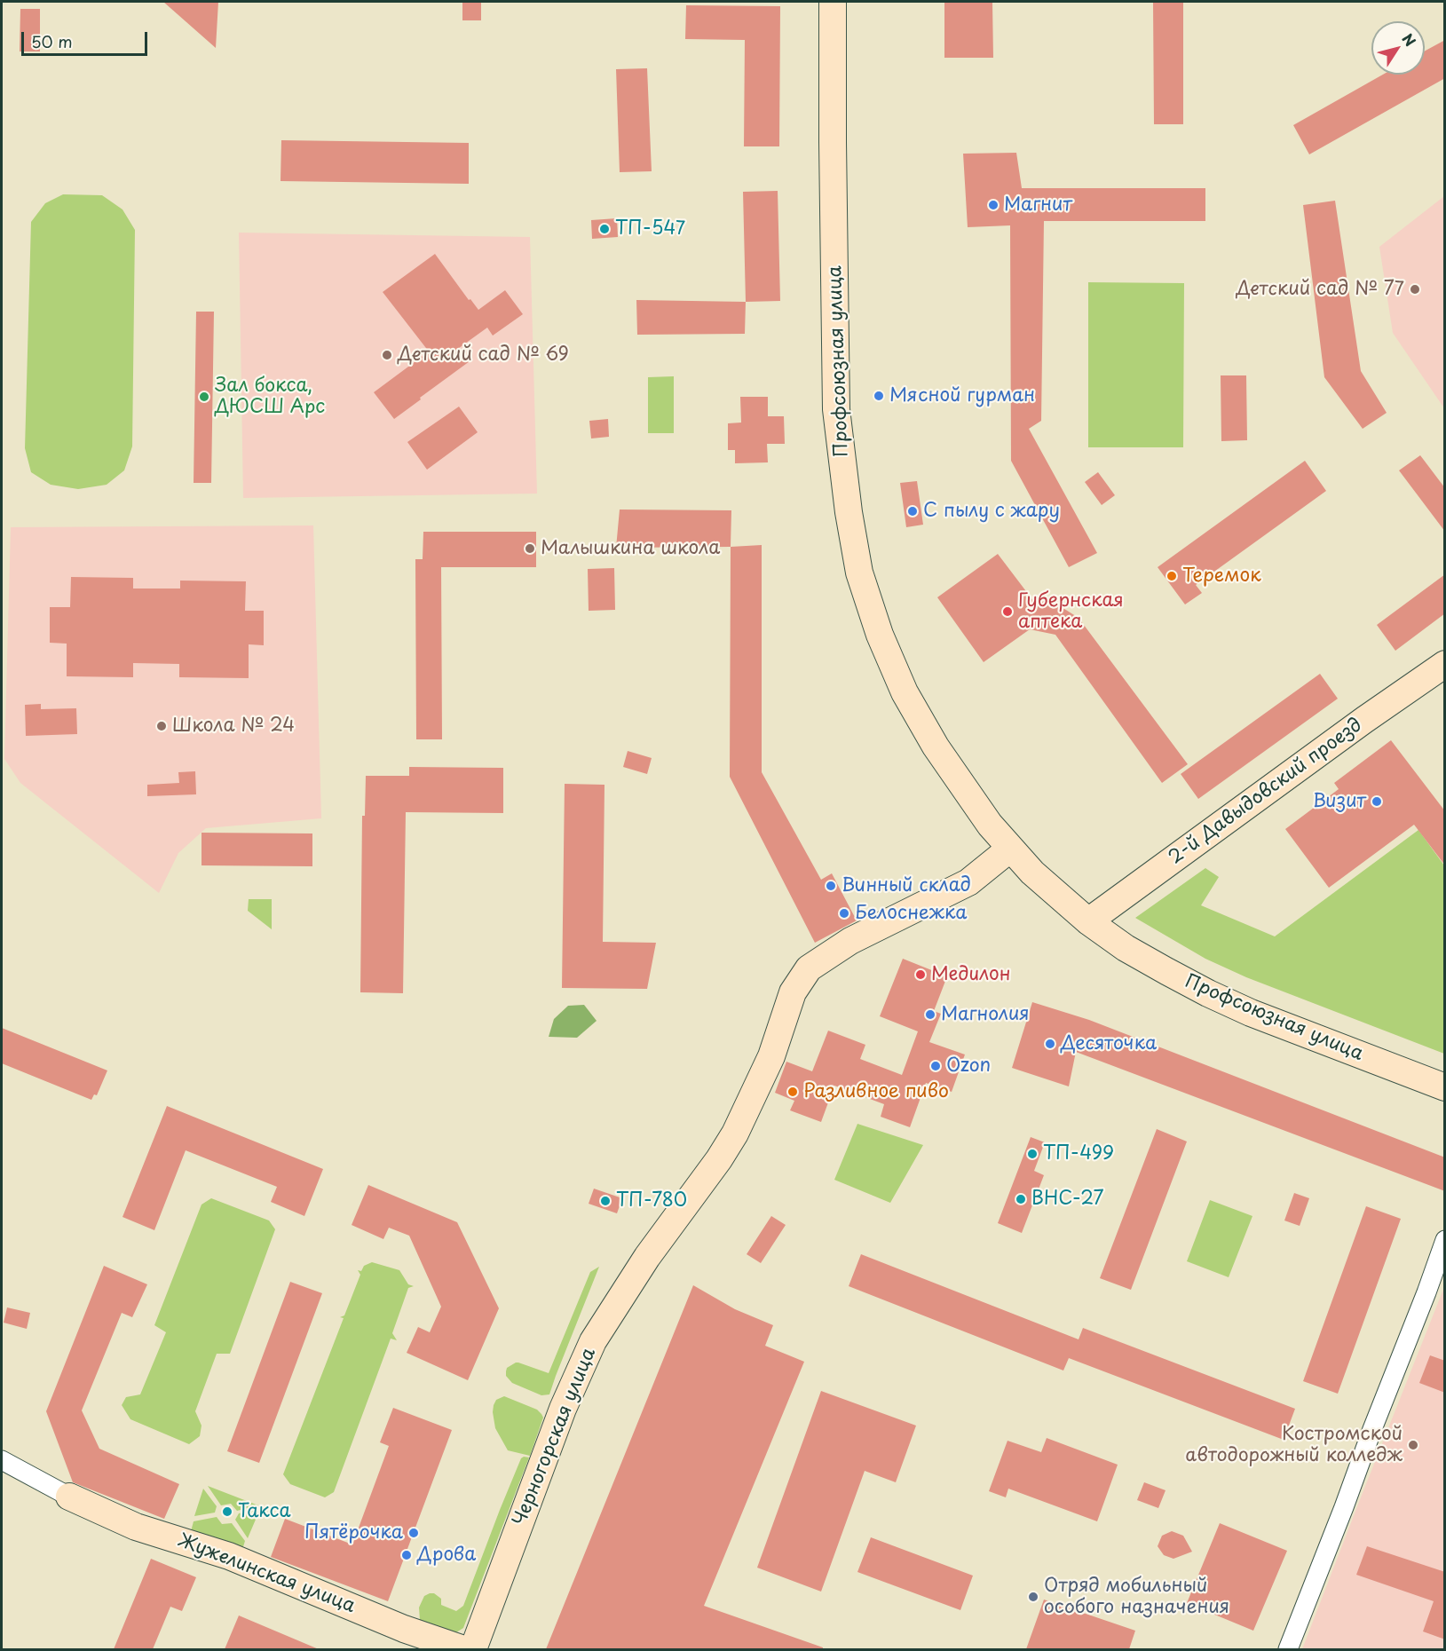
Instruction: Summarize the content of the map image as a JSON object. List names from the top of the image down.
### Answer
{
  "streets": {
    "street": [
      "Профсоюзная улица",
      "2-й Давыдовский проезд",
      "Черногорская улица",
      "Жужелинская улица"
    ]
  },
  "crossings": [
    ["Профсоюзная улица", "2-й Давыдовский проезд"],
    ["Профсоюзная улица", "Черногорская улица"]
  ],
  "places": [
    "Магнит",
    "ТП-547",
    "Детский сад № 77",
    "Детский сад № 69",
    "Мясной гурман",
    "Зал бокса, ДЮСШ Арс",
    "С пылу с жару",
    "Малышкина школа",
    "Теремок",
    "Губернская аптека",
    "Школа № 24",
    "Визит",
    "Винный склад",
    "Белоснежка",
    "Медилон",
    "Магнолия",
    "Десяточка",
    "Ozon",
    "Разливное пиво",
    "ТП-499",
    "ВНС-27",
    "ТП-780",
    "Костромской автодорожный колледж",
    "Такса",
    "Пятёрочка",
    "Дрова",
    "Отряд мобильный особого назначения"
  ],
  "scale_bar": "50 m",
  "north": "top right"
}
